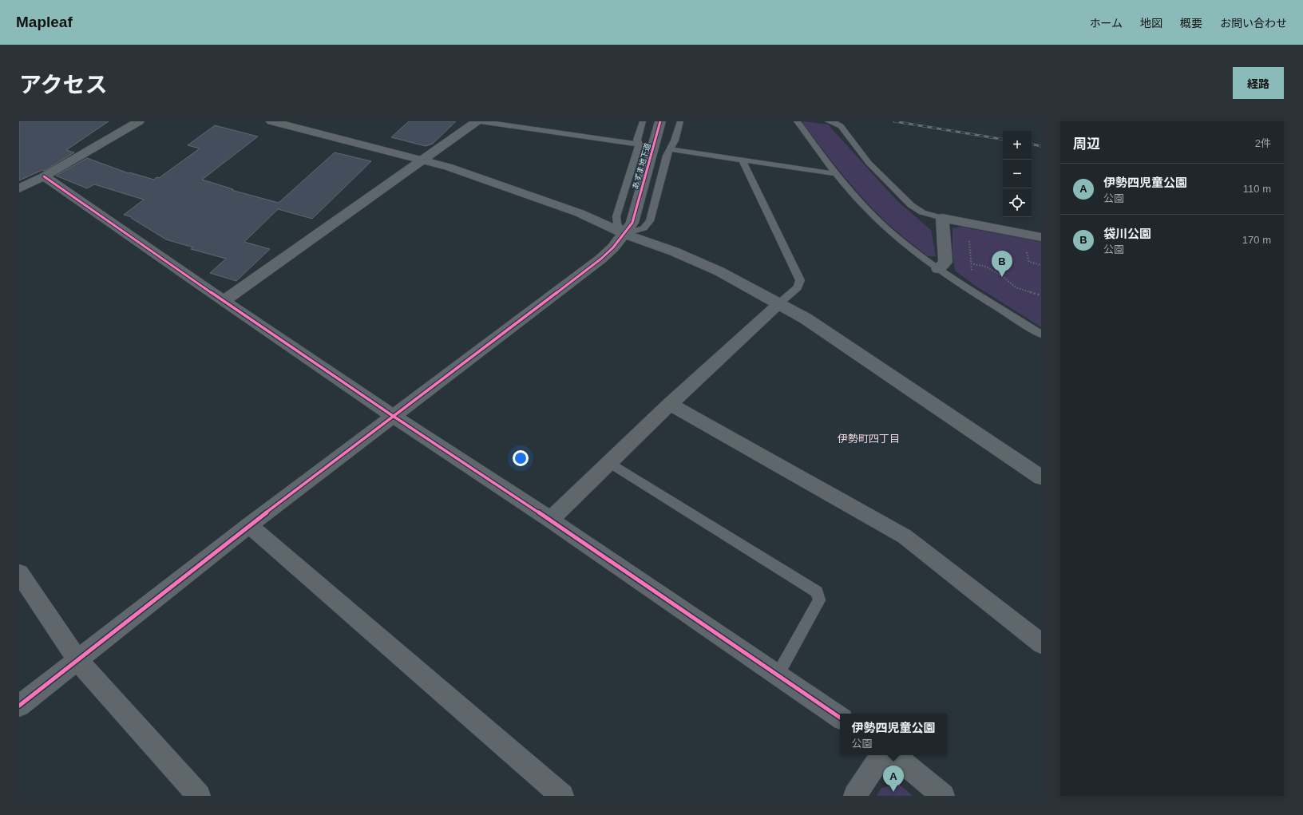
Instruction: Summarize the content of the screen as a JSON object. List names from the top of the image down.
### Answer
{
  "streets": {
    "street": ["あずま地下道"]
  },
  "districts": ["伊勢町四丁目"],
  "page": {
    "header": "Mapleaf",
    "nav": [
      "ホーム",
      "地図",
      "概要",
      "お問い合わせ"
    ],
    "title": "アクセス",
    "buttons": "経路",
    "heading": ["周辺", "2件"],
    "map_buttons": ["+", "−"],
    "list": [
      {
        "mark": "A",
        "name": "伊勢四児童公園",
        "note": "公園",
        "value": "110 m"
      },
      {
        "mark": "B",
        "name": "袋川公園",
        "note": "公園",
        "value": "170 m"
      }
    ],
    "pins": ["B", "A"],
    "popup": ["伊勢四児童公園", "公園"]
  }
}
